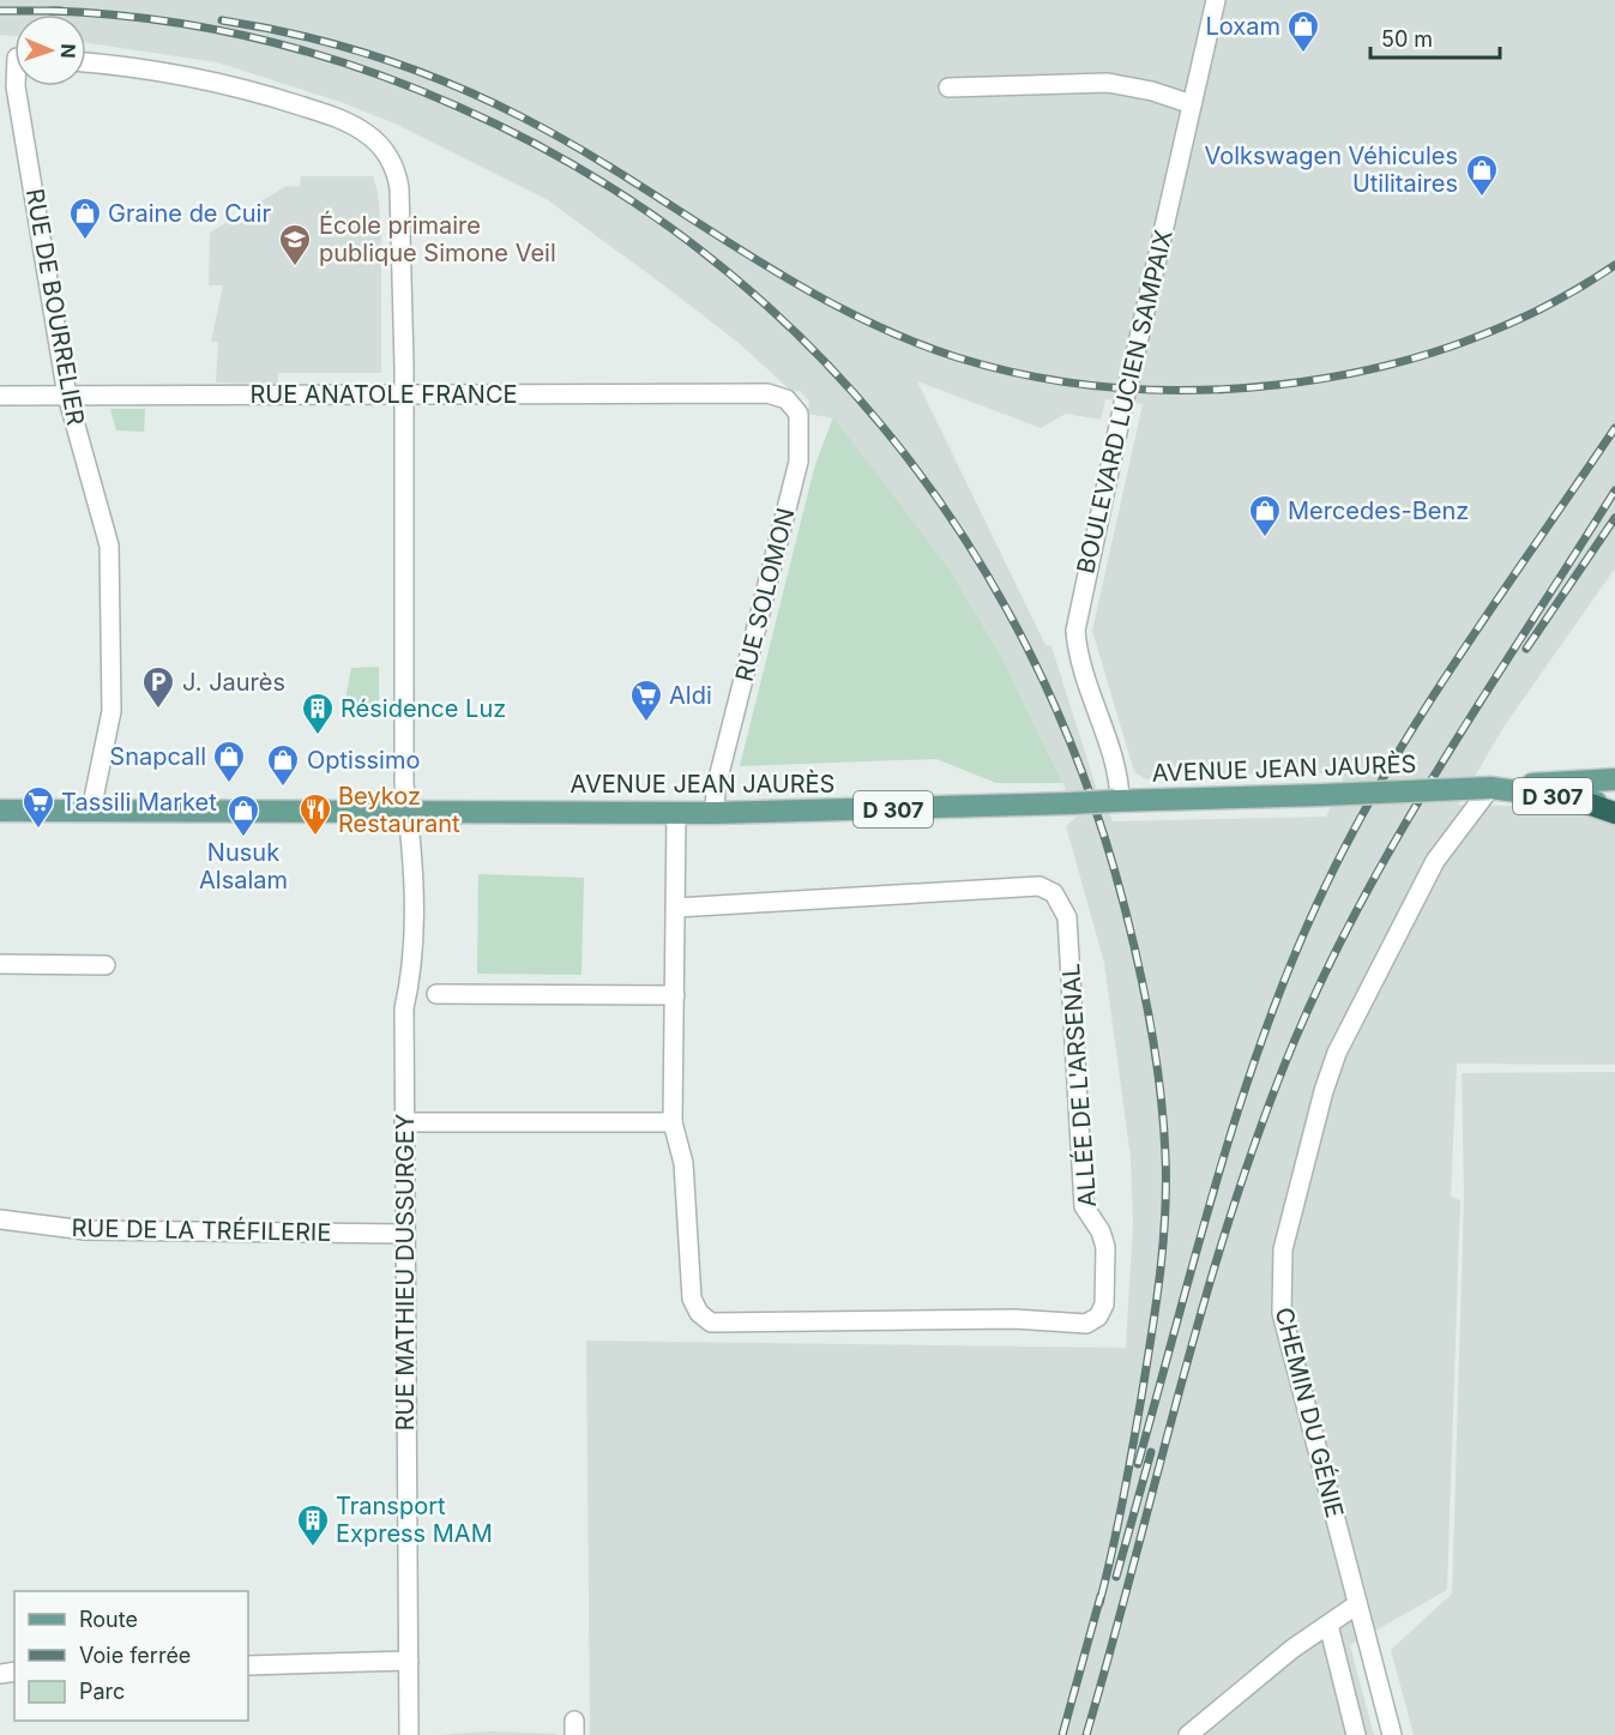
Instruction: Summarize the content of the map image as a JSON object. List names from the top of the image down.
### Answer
{
  "streets": {
    "main road": ["AVENUE JEAN JAURÈS", "D 307"],
    "street": [
      "RUE DE BOURRELIER",
      "RUE ANATOLE FRANCE",
      "BOULEVARD LUCIEN SAMPAIX",
      "RUE SOLOMON",
      "ALLÉE DE L'ARSENAL",
      "RUE DE LA TRÉFILERIE",
      "RUE MATHIEU DUSSURGEY",
      "CHEMIN DU GÉNIE"
    ]
  },
  "crossings": [
    ["RUE DE BOURRELIER", "RUE ANATOLE FRANCE"],
    ["RUE DE BOURRELIER", "AVENUE JEAN JAURÈS"],
    ["RUE ANATOLE FRANCE", "RUE SOLOMON"],
    ["RUE ANATOLE FRANCE", "RUE MATHIEU DUSSURGEY"],
    ["BOULEVARD LUCIEN SAMPAIX", "AVENUE JEAN JAURÈS"],
    ["RUE SOLOMON", "AVENUE JEAN JAURÈS"],
    ["AVENUE JEAN JAURÈS", "D 307"],
    ["AVENUE JEAN JAURÈS", "ALLÉE DE L'ARSENAL"],
    ["AVENUE JEAN JAURÈS", "RUE MATHIEU DUSSURGEY"],
    ["AVENUE JEAN JAURÈS", "CHEMIN DU GÉNIE"],
    ["D 307", "CHEMIN DU GÉNIE"],
    ["RUE DE LA TRÉFILERIE", "RUE MATHIEU DUSSURGEY"]
  ],
  "places": {
    "shop": [
      "Loxam",
      "Volkswagen Véhicules Utilitaires",
      "Graine de Cuir",
      "Mercedes-Benz",
      "Snapcall",
      "Optissimo",
      "Nusuk Alsalam"
    ],
    "school or university": ["École primaire publique Simone Veil"],
    "parking": ["J. Jaurès"],
    "supermarket": ["Aldi", "Tassili Market"],
    "building": ["Résidence Luz", "Transport Express MAM"],
    "restaurant": ["Beykoz Restaurant"]
  },
  "legend": ["Route", "Voie ferrée", "Parc"],
  "scale_bar": "50 m",
  "north": "right"
}
